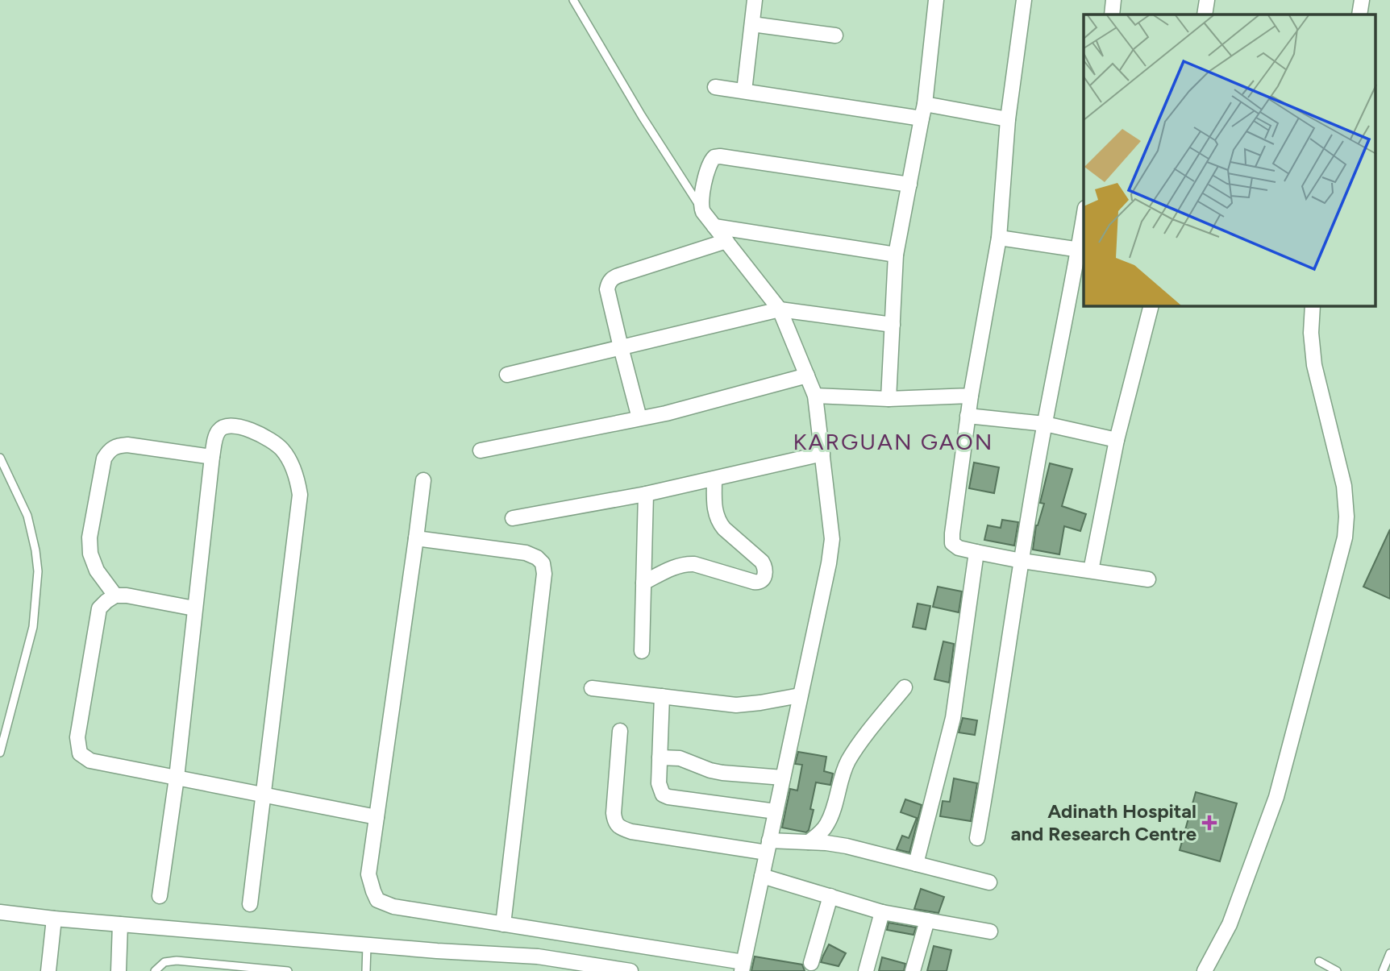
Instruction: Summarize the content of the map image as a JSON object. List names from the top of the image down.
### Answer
{
  "districts": ["KARGUAN GAON"],
  "places": {
    "health": ["Adinath Hospital and Research Centre"]
  }
}
